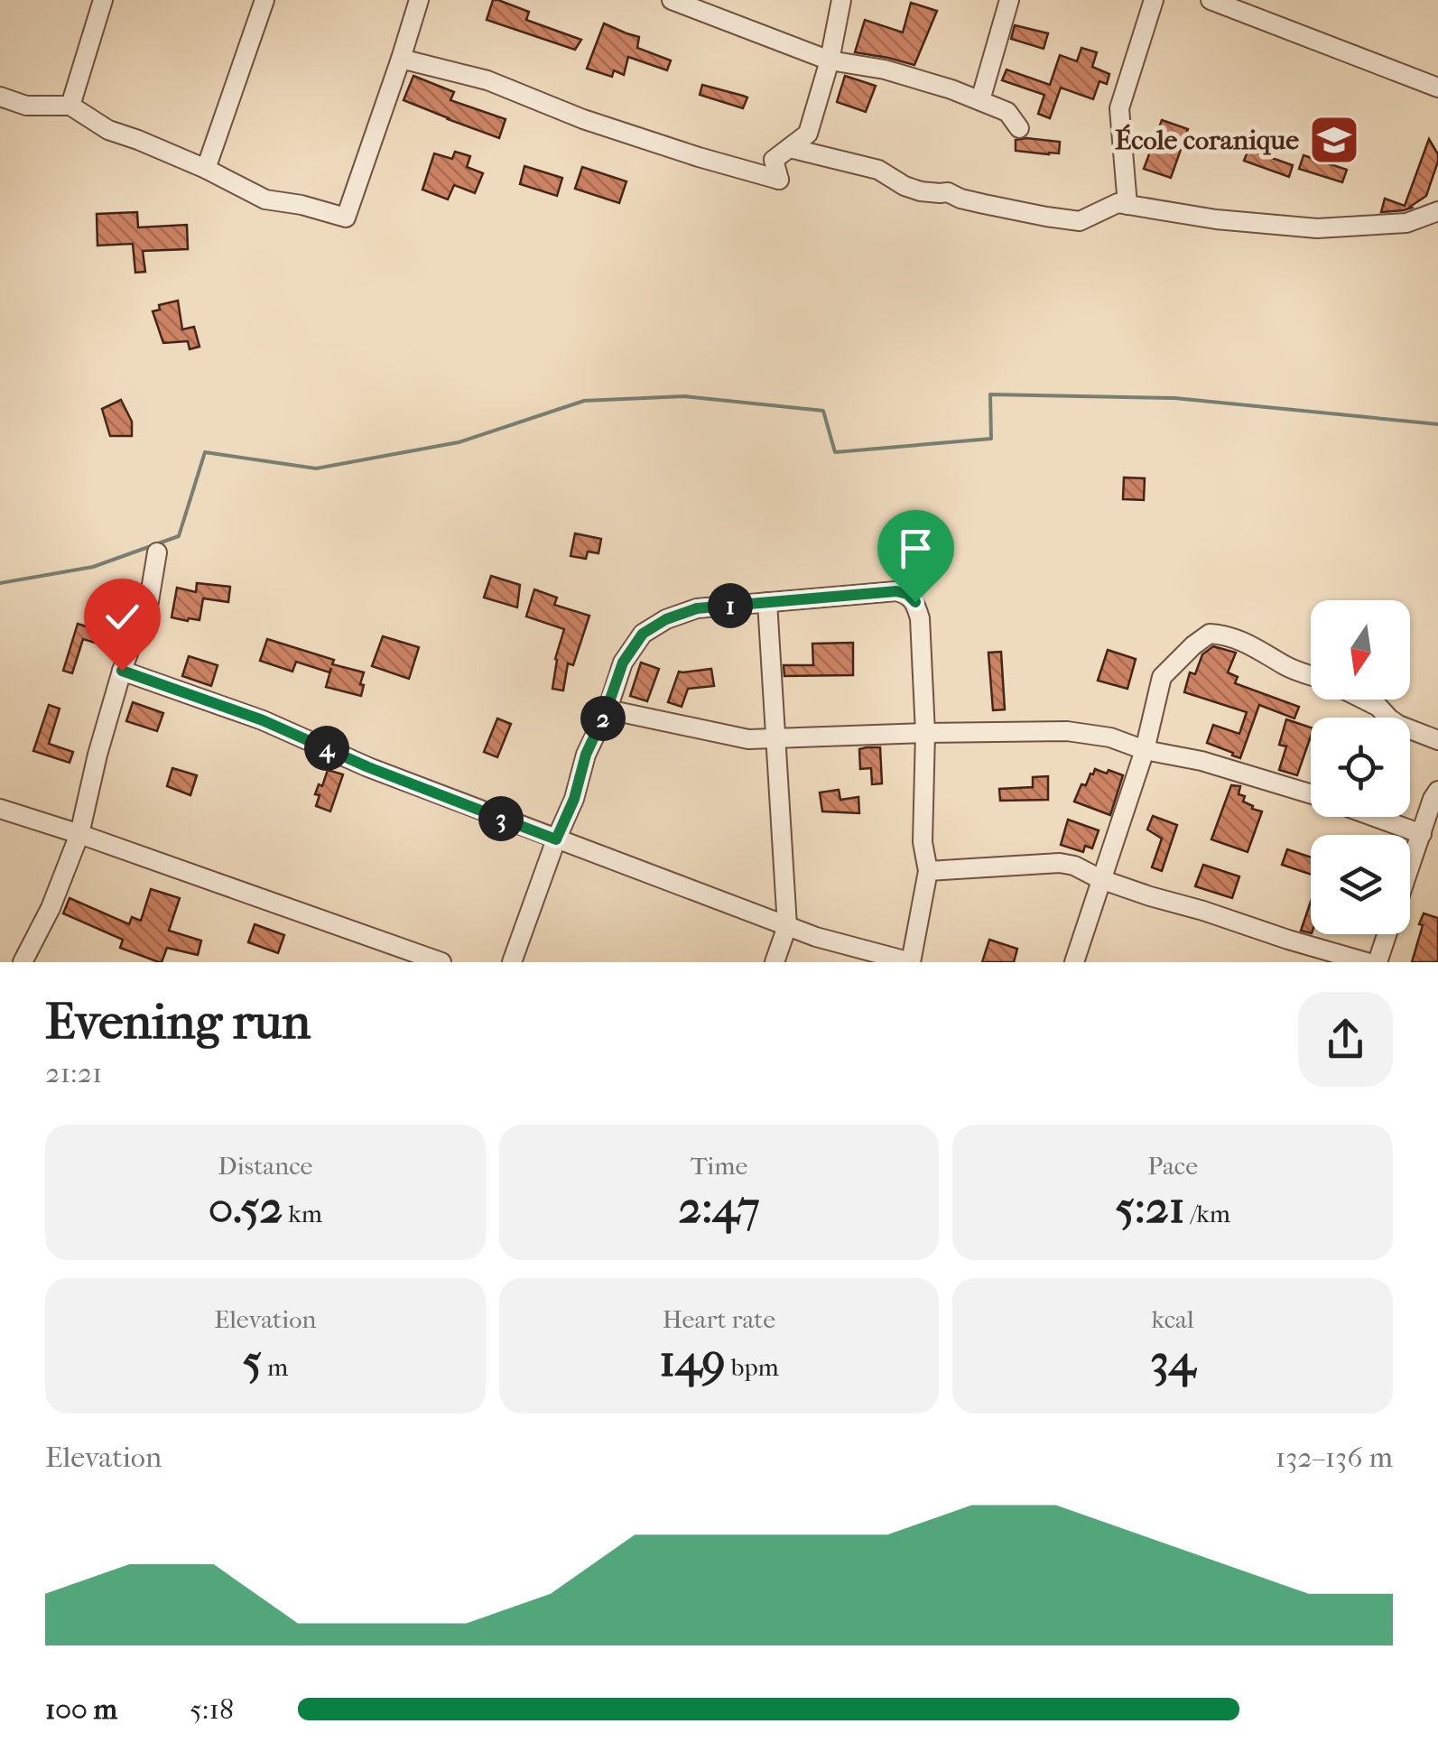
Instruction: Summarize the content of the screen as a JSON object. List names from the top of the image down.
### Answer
{
  "places": {
    "school or university": ["École coranique"]
  },
  "north": "bottom",
  "page": {
    "pins": [
      "1",
      "2",
      "4",
      "3"
    ],
    "heading": ["Evening run", "21:21"],
    "stats": [
      ["Distance", "0.52 km"],
      ["Time", "2:47"],
      ["Pace", "5:21 /km"],
      ["Elevation", "5 m"],
      ["Heart rate", "149 bpm"],
      ["kcal", "34"]
    ],
    "chart": ["Elevation", "132–136 m"],
    "list": [
      {
        "name": "100 m",
        "note": "5:18"
      }
    ]
  }
}
